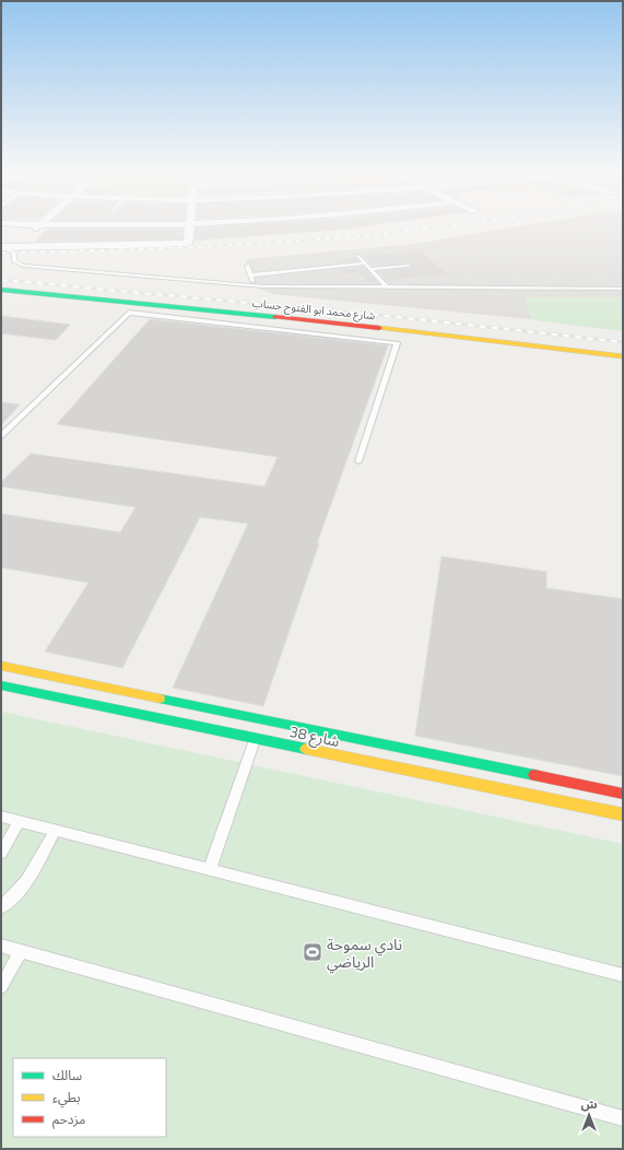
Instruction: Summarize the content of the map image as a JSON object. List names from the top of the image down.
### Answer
{
  "streets": {
    "street": ["شارع محمد ابو الفتوح حساب", "شارع 38"]
  },
  "places": {
    "sports": ["نادي سموحة الرياضي"]
  },
  "legend": ["سالك", "بطيء", "مزدحم"],
  "north": "top"
}
